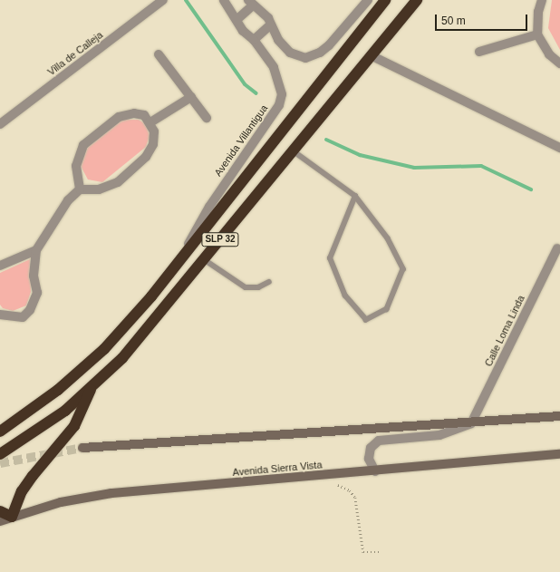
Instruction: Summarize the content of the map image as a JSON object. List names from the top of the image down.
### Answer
{
  "streets": {
    "highway": ["SLP 32"],
    "street": [
      "Villa de Calleja",
      "Avenida Villantigua",
      "Calle Loma Linda",
      "Avenida Sierra Vista"
    ]
  },
  "crossings": [
    ["Avenida Villantigua", "SLP 32"]
  ],
  "scale_bar": "50 m"
}
